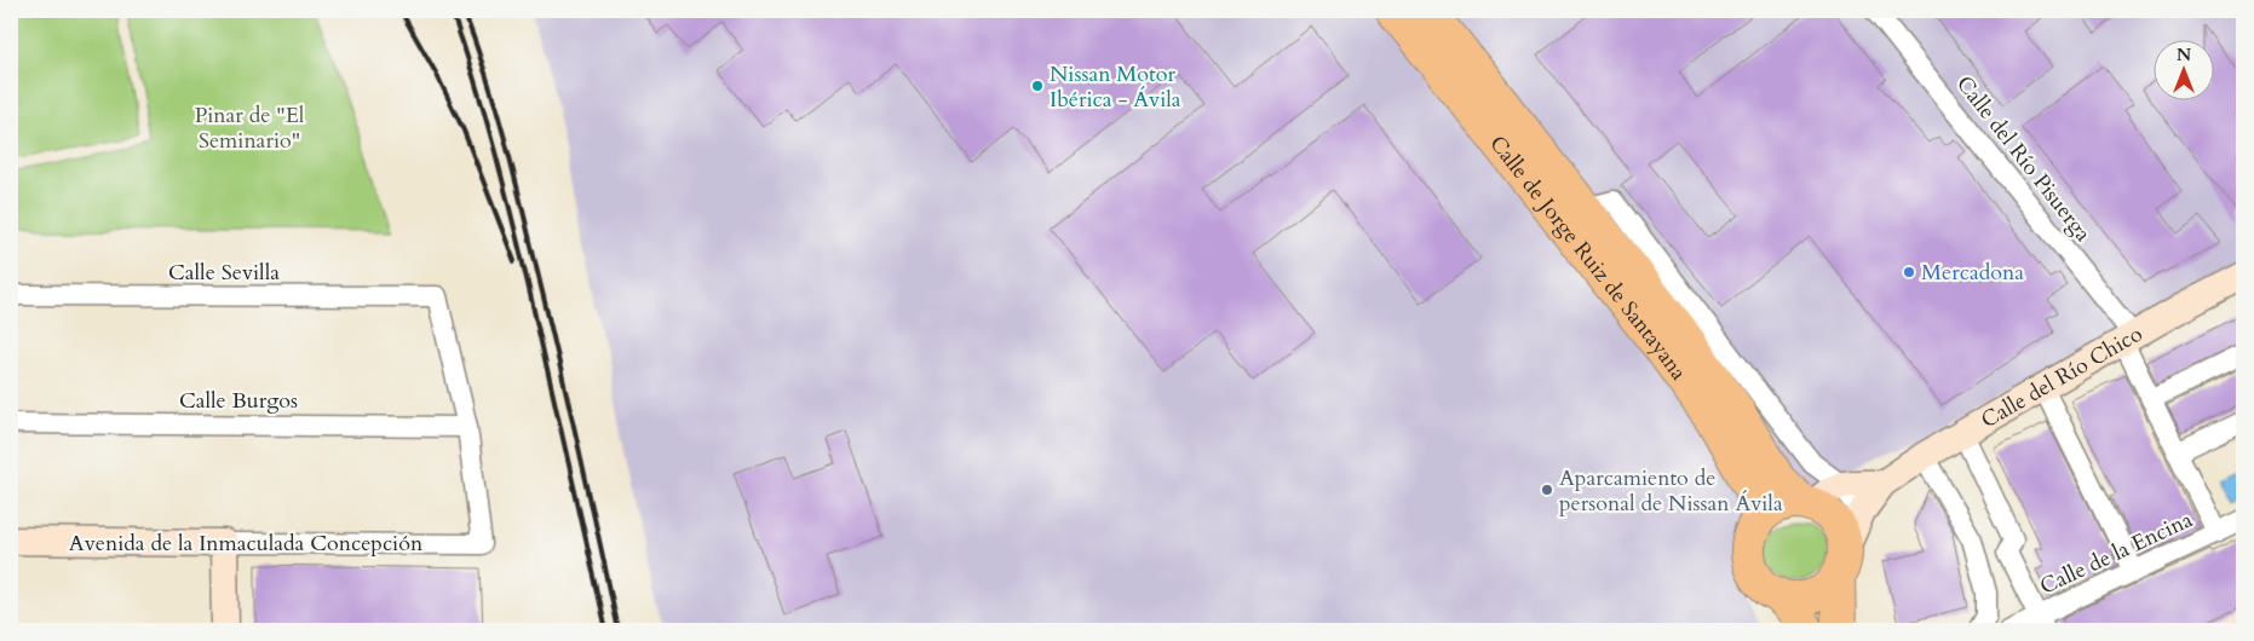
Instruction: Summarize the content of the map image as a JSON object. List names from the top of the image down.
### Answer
{
  "streets": {
    "highway": ["Calle de Jorge Ruiz de Santayana"],
    "street": [
      "Calle del Río Pisuerga",
      "Calle Sevilla",
      "Calle del Río Chico",
      "Calle Burgos",
      "Avenida de la Inmaculada Concepción",
      "Calle de la Encina"
    ]
  },
  "crossings": [
    ["Calle del Río Pisuerga", "Calle del Río Chico"],
    ["Calle del Río Pisuerga", "Calle de la Encina"],
    ["Calle de Jorge Ruiz de Santayana", "Calle del Río Chico"],
    ["Calle Sevilla", "Calle Burgos"],
    ["Calle Sevilla", "Avenida de la Inmaculada Concepción"],
    ["Calle Burgos", "Avenida de la Inmaculada Concepción"]
  ],
  "parks": ["Pinar de \"El Seminario\""],
  "places": ["Nissan Motor Ibérica - Ávila", "Mercadona", "Aparcamiento de personal de Nissan Ávila"],
  "north": "top"
}
